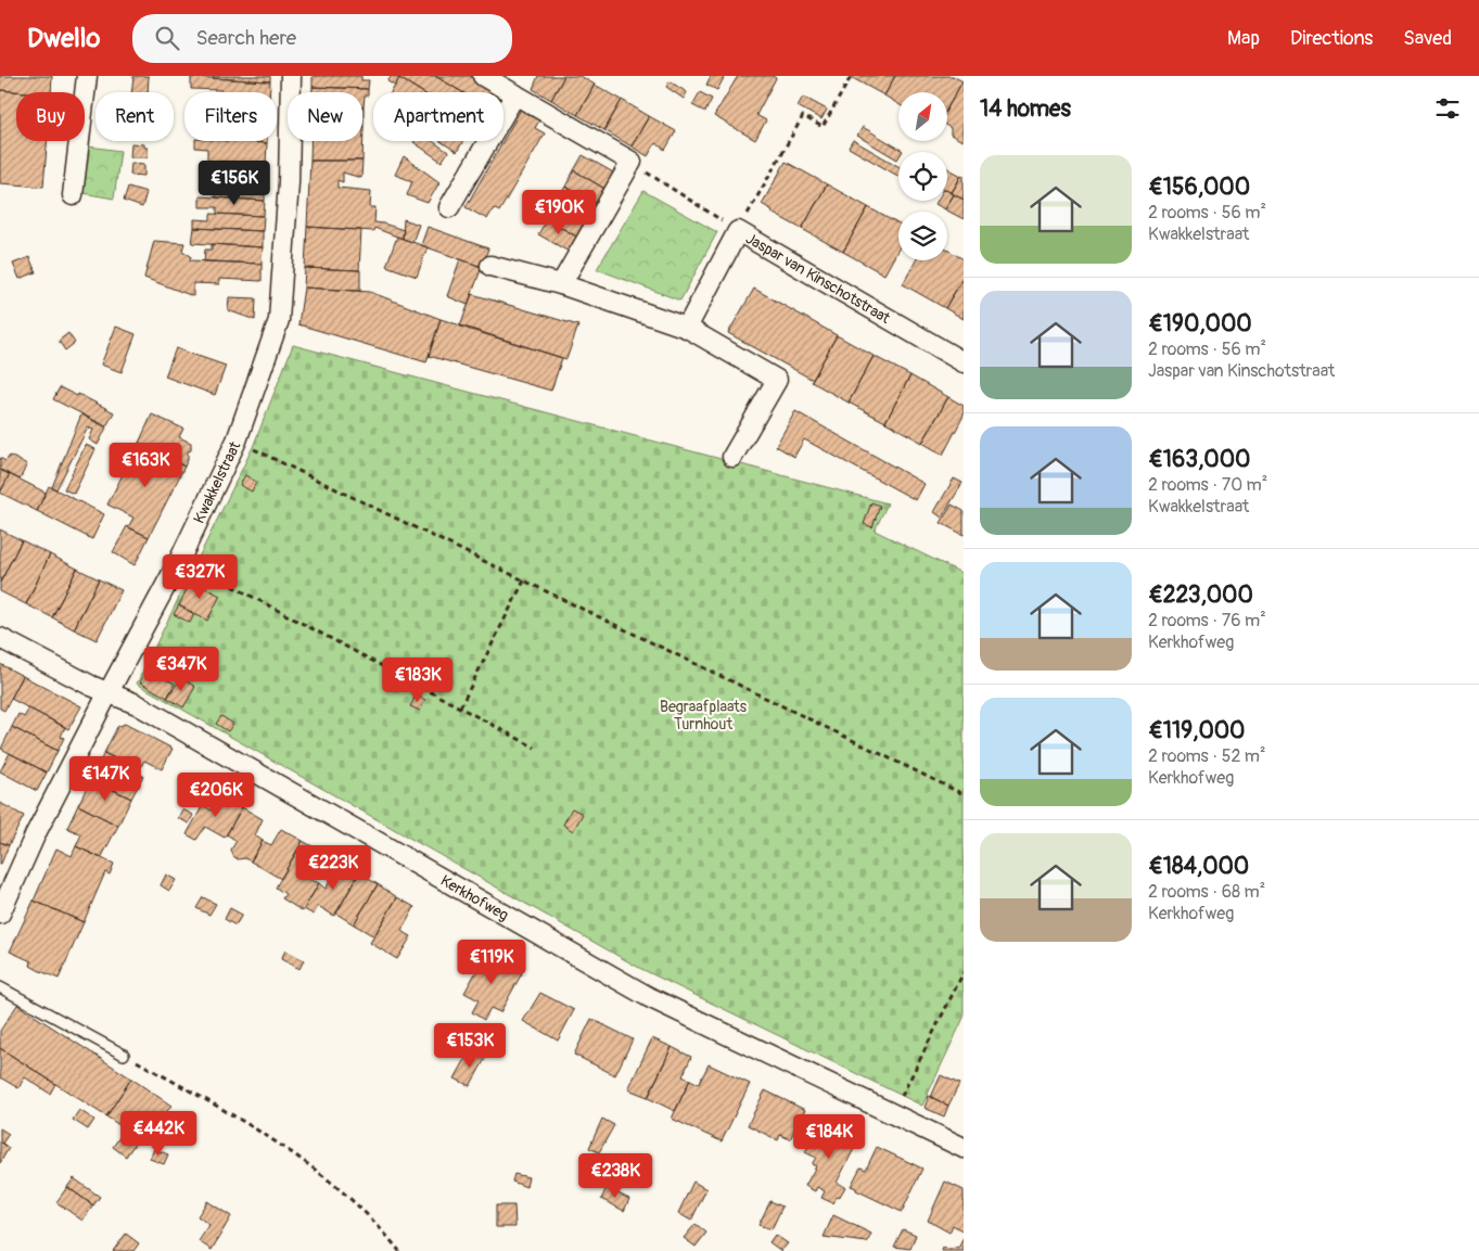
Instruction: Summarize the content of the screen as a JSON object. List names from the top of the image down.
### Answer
{
  "streets": {
    "street": ["Jaspar van Kinschotstraat", "Kwakkelstraat", "Kerkhofweg"]
  },
  "crossings": [
    ["Kwakkelstraat", "Kerkhofweg"]
  ],
  "parks": ["Begraafplaats Turnhout"],
  "north": "top right",
  "page": {
    "header": "Dwello",
    "search": "Search here",
    "nav": ["Map", "Directions", "Saved"],
    "heading": "14 homes",
    "chip": [
      "Buy",
      "Rent",
      "Filters",
      "New",
      "Apartment"
    ],
    "list": [
      {
        "name": "€156,000",
        "note": "2 rooms · 56 m² · Kwakkelstraat"
      },
      {
        "name": "€190,000",
        "note": "2 rooms · 56 m² · Jaspar van Kinschotstraat"
      },
      {
        "name": "€163,000",
        "note": "2 rooms · 70 m² · Kwakkelstraat"
      },
      {
        "name": "€223,000",
        "note": "2 rooms · 76 m² · Kerkhofweg"
      },
      {
        "name": "€119,000",
        "note": "2 rooms · 52 m² · Kerkhofweg"
      },
      {
        "name": "€184,000",
        "note": "2 rooms · 68 m² · Kerkhofweg"
      }
    ],
    "price": [
      "€156K",
      "€190K",
      "€163K",
      "€327K",
      "€347K",
      "€183K",
      "€147K",
      "€206K",
      "€223K",
      "€119K",
      "€153K",
      "€442K",
      "€184K",
      "€238K"
    ]
  }
}
